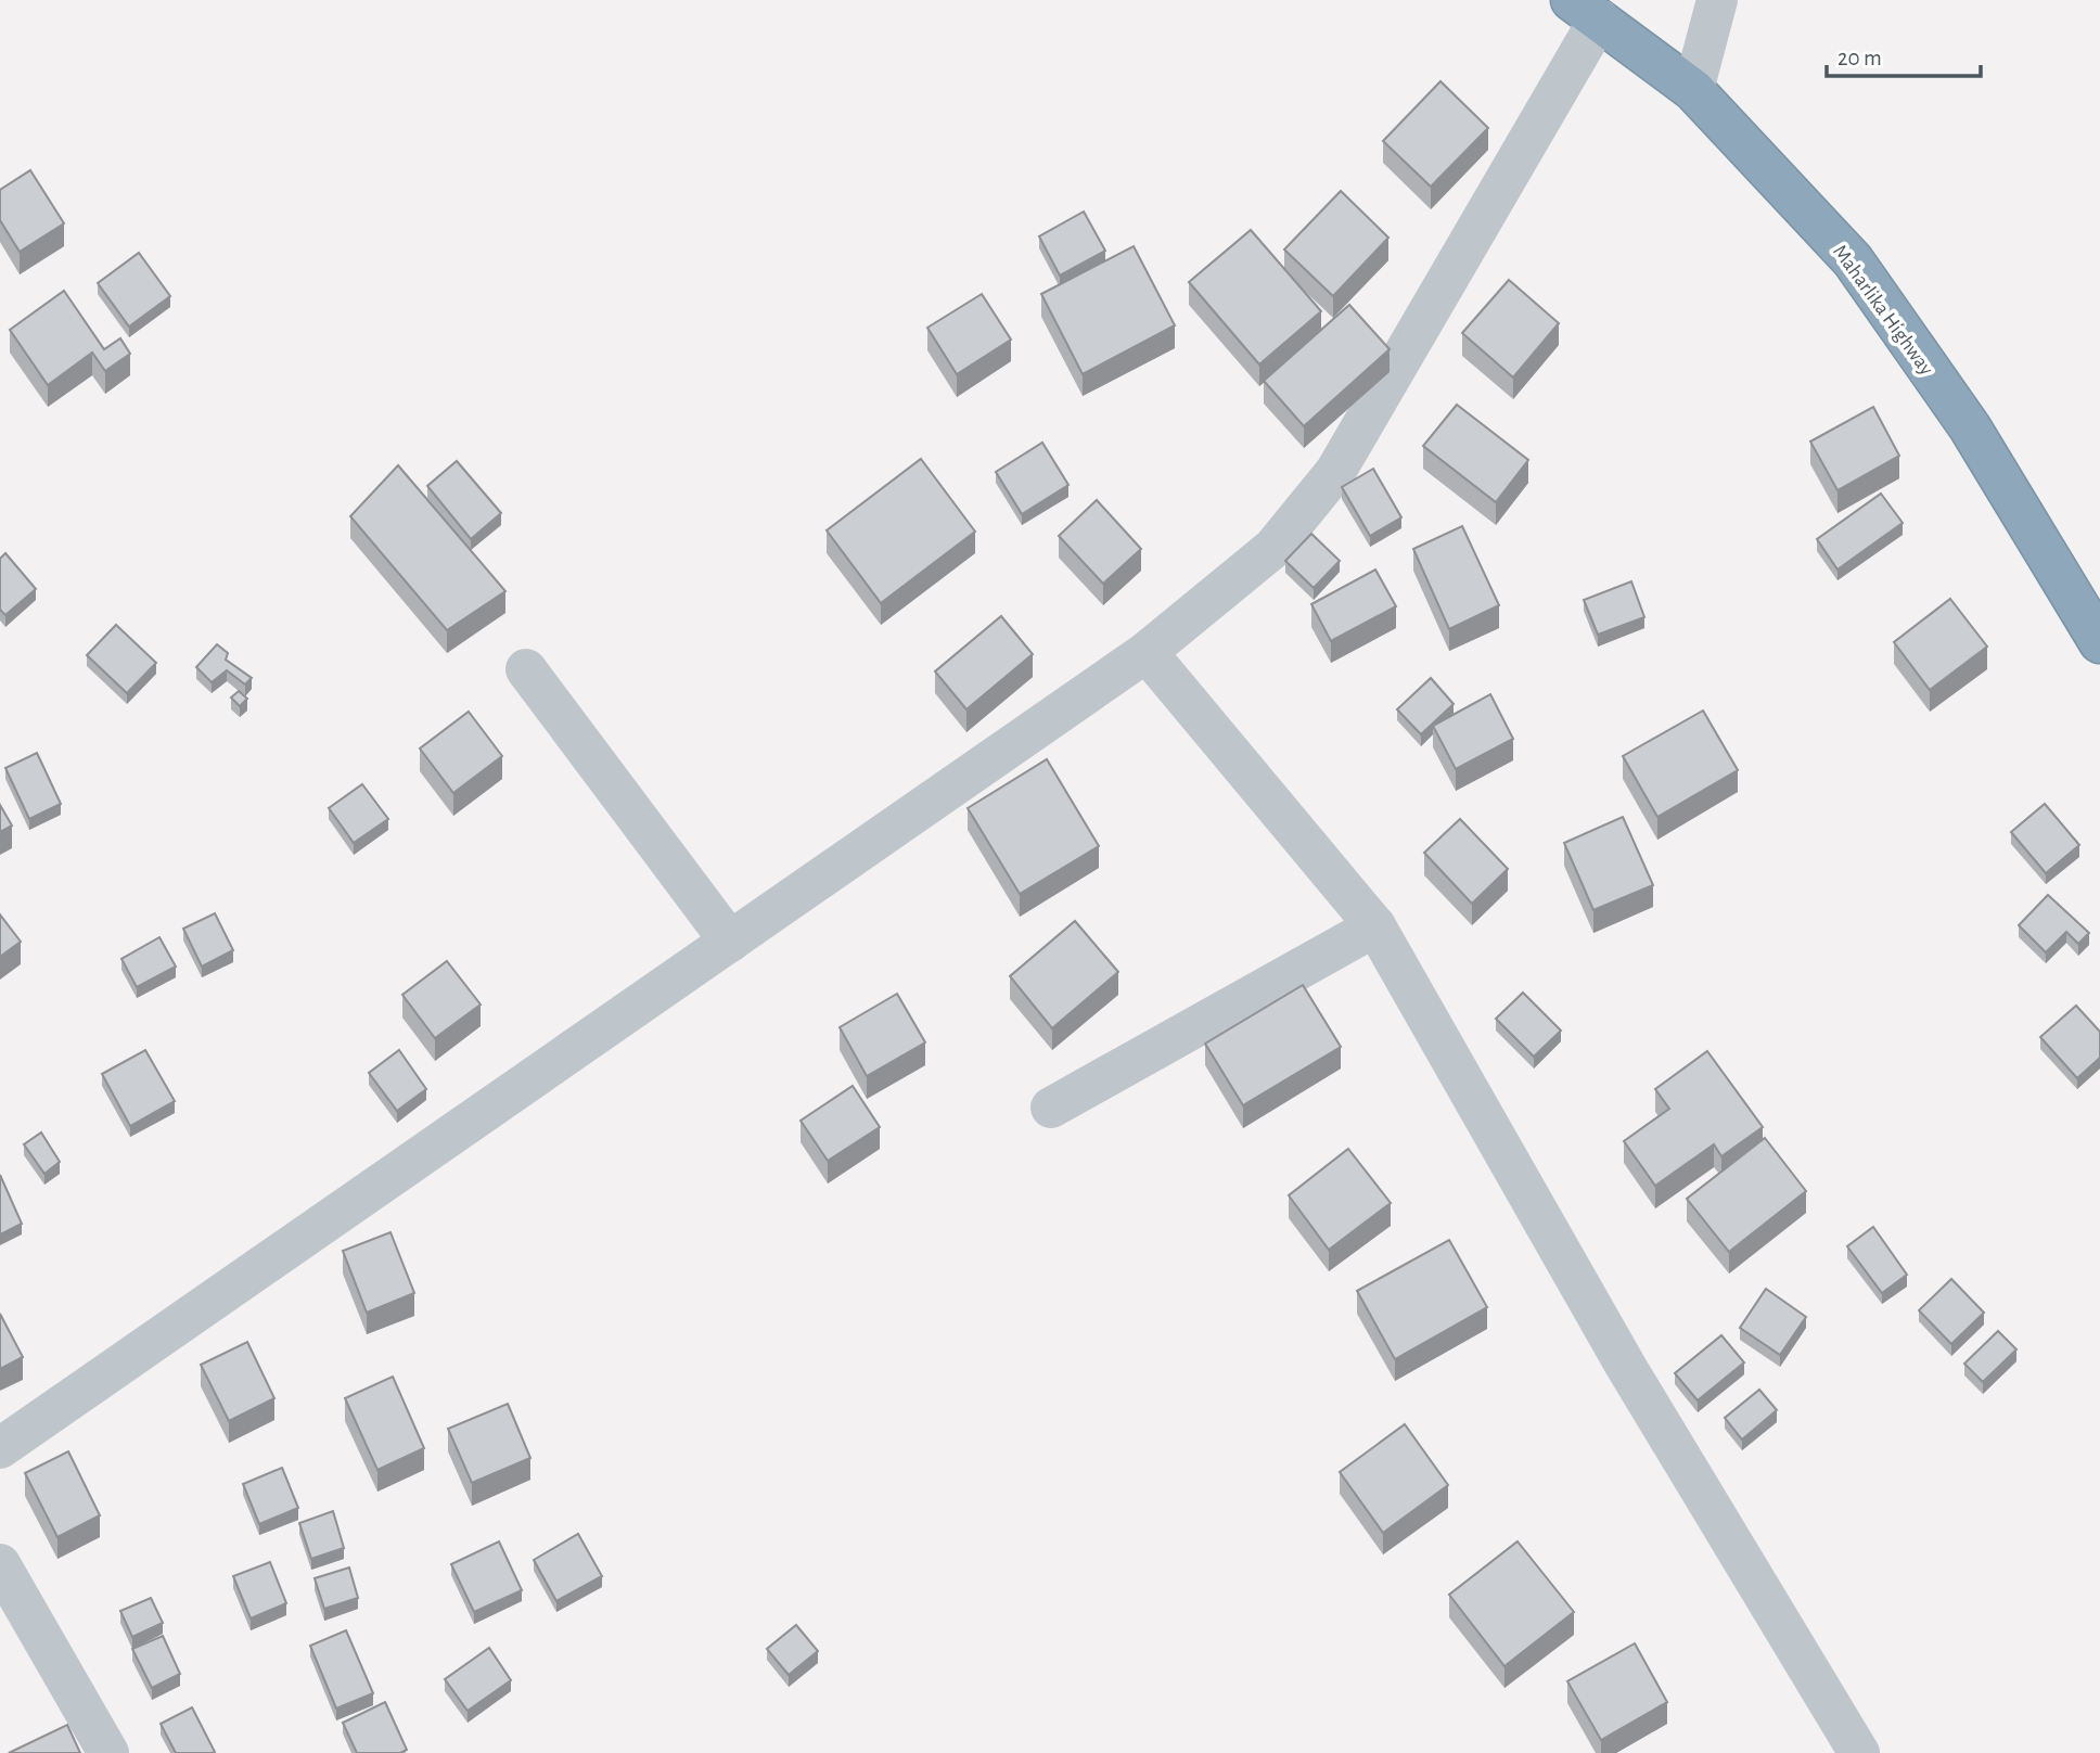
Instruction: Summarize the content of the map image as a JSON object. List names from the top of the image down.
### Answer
{
  "streets": {
    "highway": ["Maharlika Highway"]
  },
  "scale_bar": "20 m"
}
